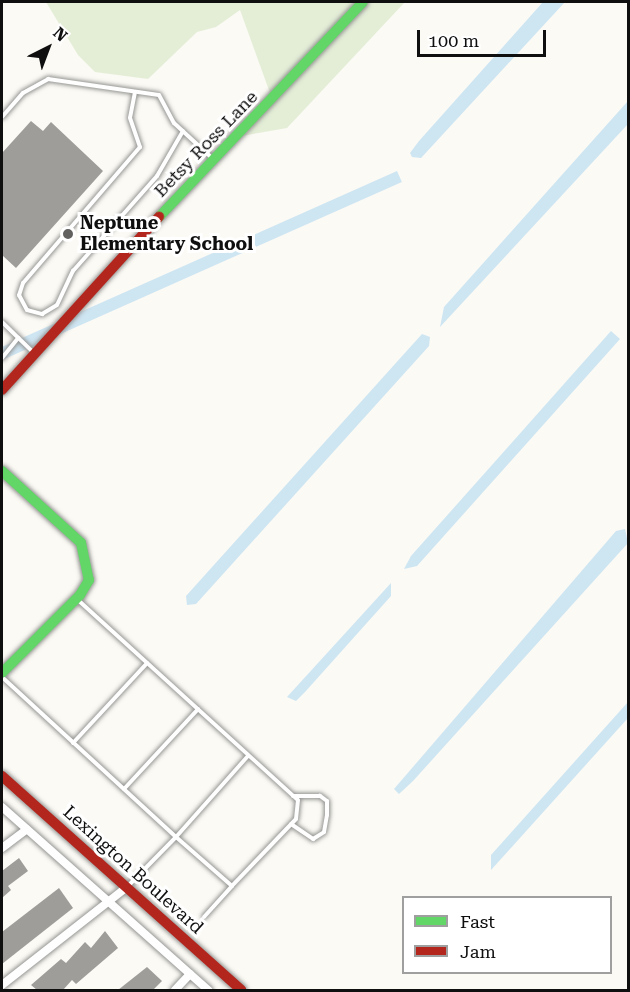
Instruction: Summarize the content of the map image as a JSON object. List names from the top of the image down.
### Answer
{
  "streets": {
    "street": ["Betsy Ross Lane", "Lexington Boulevard"]
  },
  "places": ["Neptune Elementary School"],
  "legend": ["Fast", "Jam"],
  "scale_bar": "100 m",
  "north": "top right"
}
